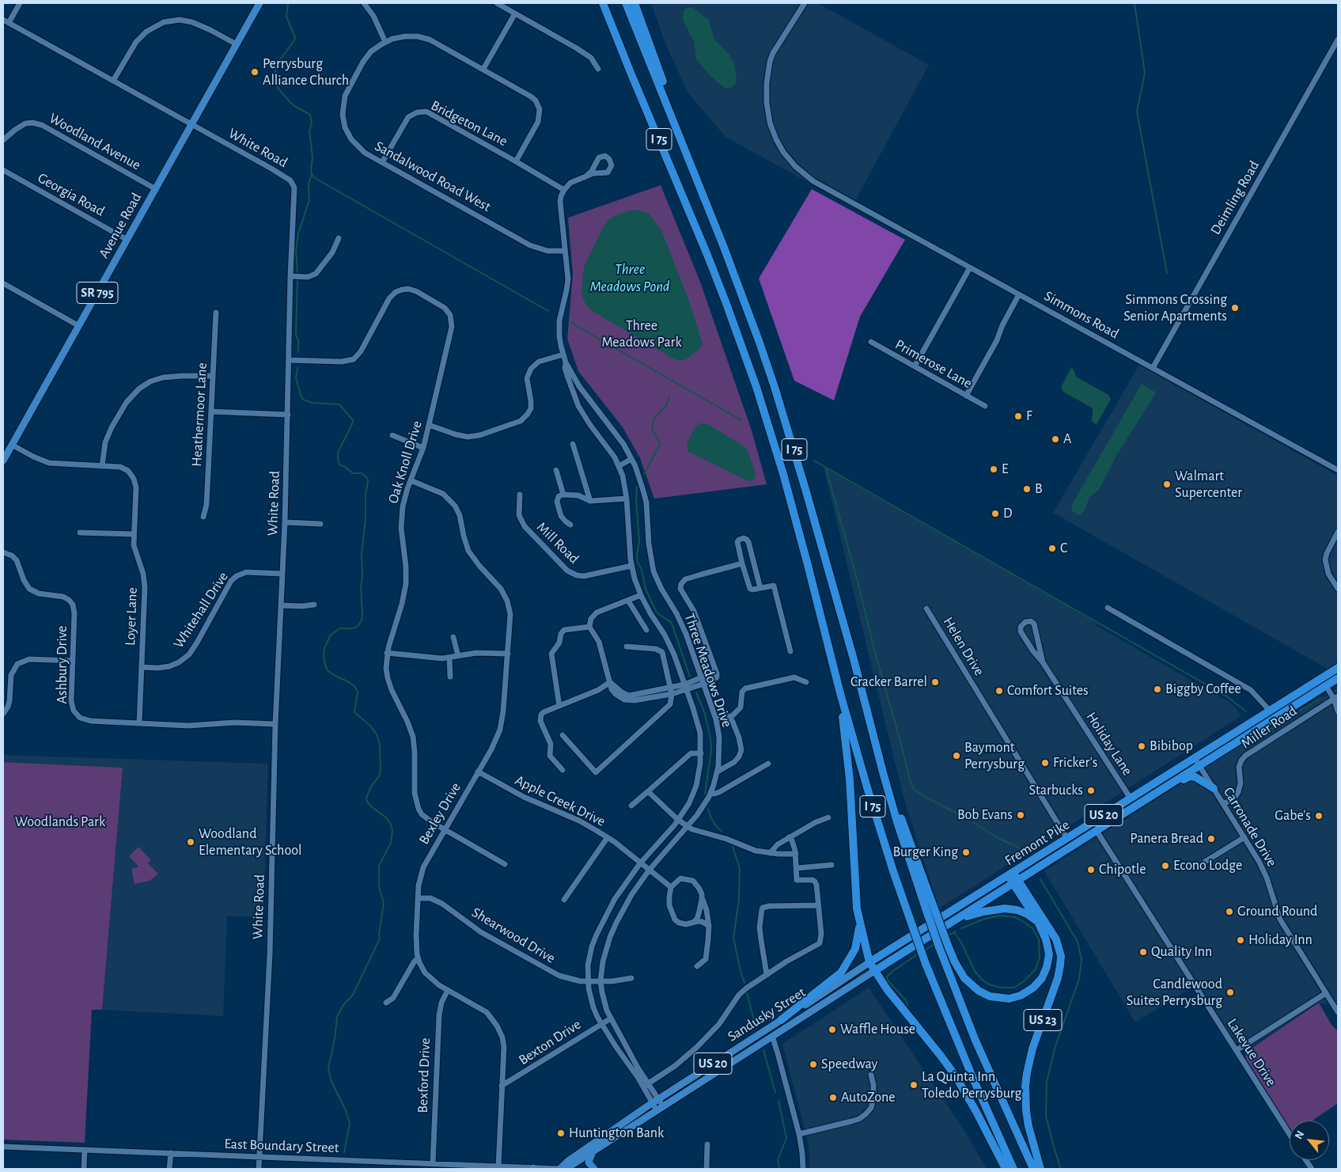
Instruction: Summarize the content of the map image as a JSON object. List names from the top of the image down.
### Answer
{
  "streets": {
    "highway": [
      "I 75",
      "US 20",
      "Fremont Pike",
      "US 23"
    ],
    "main road": ["Avenue Road", "SR 795", "Sandusky Street"],
    "street": [
      "Bridgeton Lane",
      "Woodland Avenue",
      "White Road",
      "Sandalwood Road West",
      "Georgia Road",
      "Deimling Road",
      "Simmons Road",
      "Primerose Lane",
      "Heathermoor Lane",
      "Oak Knoll Drive",
      "Mill Road",
      "Whitehall Drive",
      "Loyer Lane",
      "Helen Drive",
      "Ashbury Drive",
      "Three Meadows Drive",
      "Miller Road",
      "Holiday Lane",
      "Apple Creek Drive",
      "Bexley Drive",
      "Carronade Drive",
      "Shearwood Drive",
      "Bexton Drive",
      "Lakevue Drive",
      "Bexford Drive",
      "East Boundary Street"
    ]
  },
  "crossings": [
    ["Bridgeton Lane", "Sandalwood Road West"],
    ["Bridgeton Lane", "Three Meadows Drive"],
    ["Woodland Avenue", "Avenue Road"],
    ["White Road", "Avenue Road"],
    ["White Road", "Oak Knoll Drive"],
    ["White Road", "Whitehall Drive"],
    ["White Road", "Ashbury Drive"],
    ["White Road", "East Boundary Street"],
    ["Sandalwood Road West", "Three Meadows Drive"],
    ["Georgia Road", "Avenue Road"],
    ["Deimling Road", "Simmons Road"],
    ["Avenue Road", "Loyer Lane"],
    ["Oak Knoll Drive", "Bexley Drive"],
    ["Mill Road", "Three Meadows Drive"],
    ["Whitehall Drive", "Loyer Lane"],
    ["Loyer Lane", "Ashbury Drive"],
    ["Helen Drive", "Fremont Pike"],
    ["Three Meadows Drive", "Apple Creek Drive"],
    ["Three Meadows Drive", "Shearwood Drive"],
    ["Three Meadows Drive", "Sandusky Street"],
    ["Three Meadows Drive", "Bexton Drive"],
    ["Miller Road", "Carronade Drive"],
    ["Holiday Lane", "Fremont Pike"],
    ["Apple Creek Drive", "Bexley Drive"],
    ["Bexley Drive", "Shearwood Drive"],
    ["Bexley Drive", "Bexton Drive"],
    ["Bexley Drive", "Bexford Drive"],
    ["Bexley Drive", "East Boundary Street"],
    ["Carronade Drive", "Fremont Pike"],
    ["Fremont Pike", "Sandusky Street"],
    ["Fremont Pike", "US 23"],
    ["Fremont Pike", "Lakevue Drive"],
    ["Sandusky Street", "East Boundary Street"],
    ["Bexford Drive", "East Boundary Street"]
  ],
  "water": ["Three Meadows Pond"],
  "parks": ["Three Meadows Park", "Woodlands Park"],
  "places": [
    "Perrysburg Alliance Church",
    "Simmons Crossing Senior Apartments",
    "F",
    "A",
    "E",
    "Walmart Supercenter",
    "B",
    "D",
    "C",
    "Cracker Barrel",
    "Biggby Coffee",
    "Comfort Suites",
    "Bibibop",
    "Baymont Perrysburg",
    "Fricker's",
    "Starbucks",
    "Bob Evans",
    "Gabe's",
    "Panera Bread",
    "Woodland Elementary School",
    "Burger King",
    "Econo Lodge",
    "Chipotle",
    "Ground Round",
    "Holiday Inn",
    "Quality Inn",
    "Candlewood Suites Perrysburg",
    "Waffle House",
    "Speedway",
    "La Quinta Inn Toledo Perrysburg",
    "AutoZone",
    "Huntington Bank"
  ],
  "north": "top left"
}
